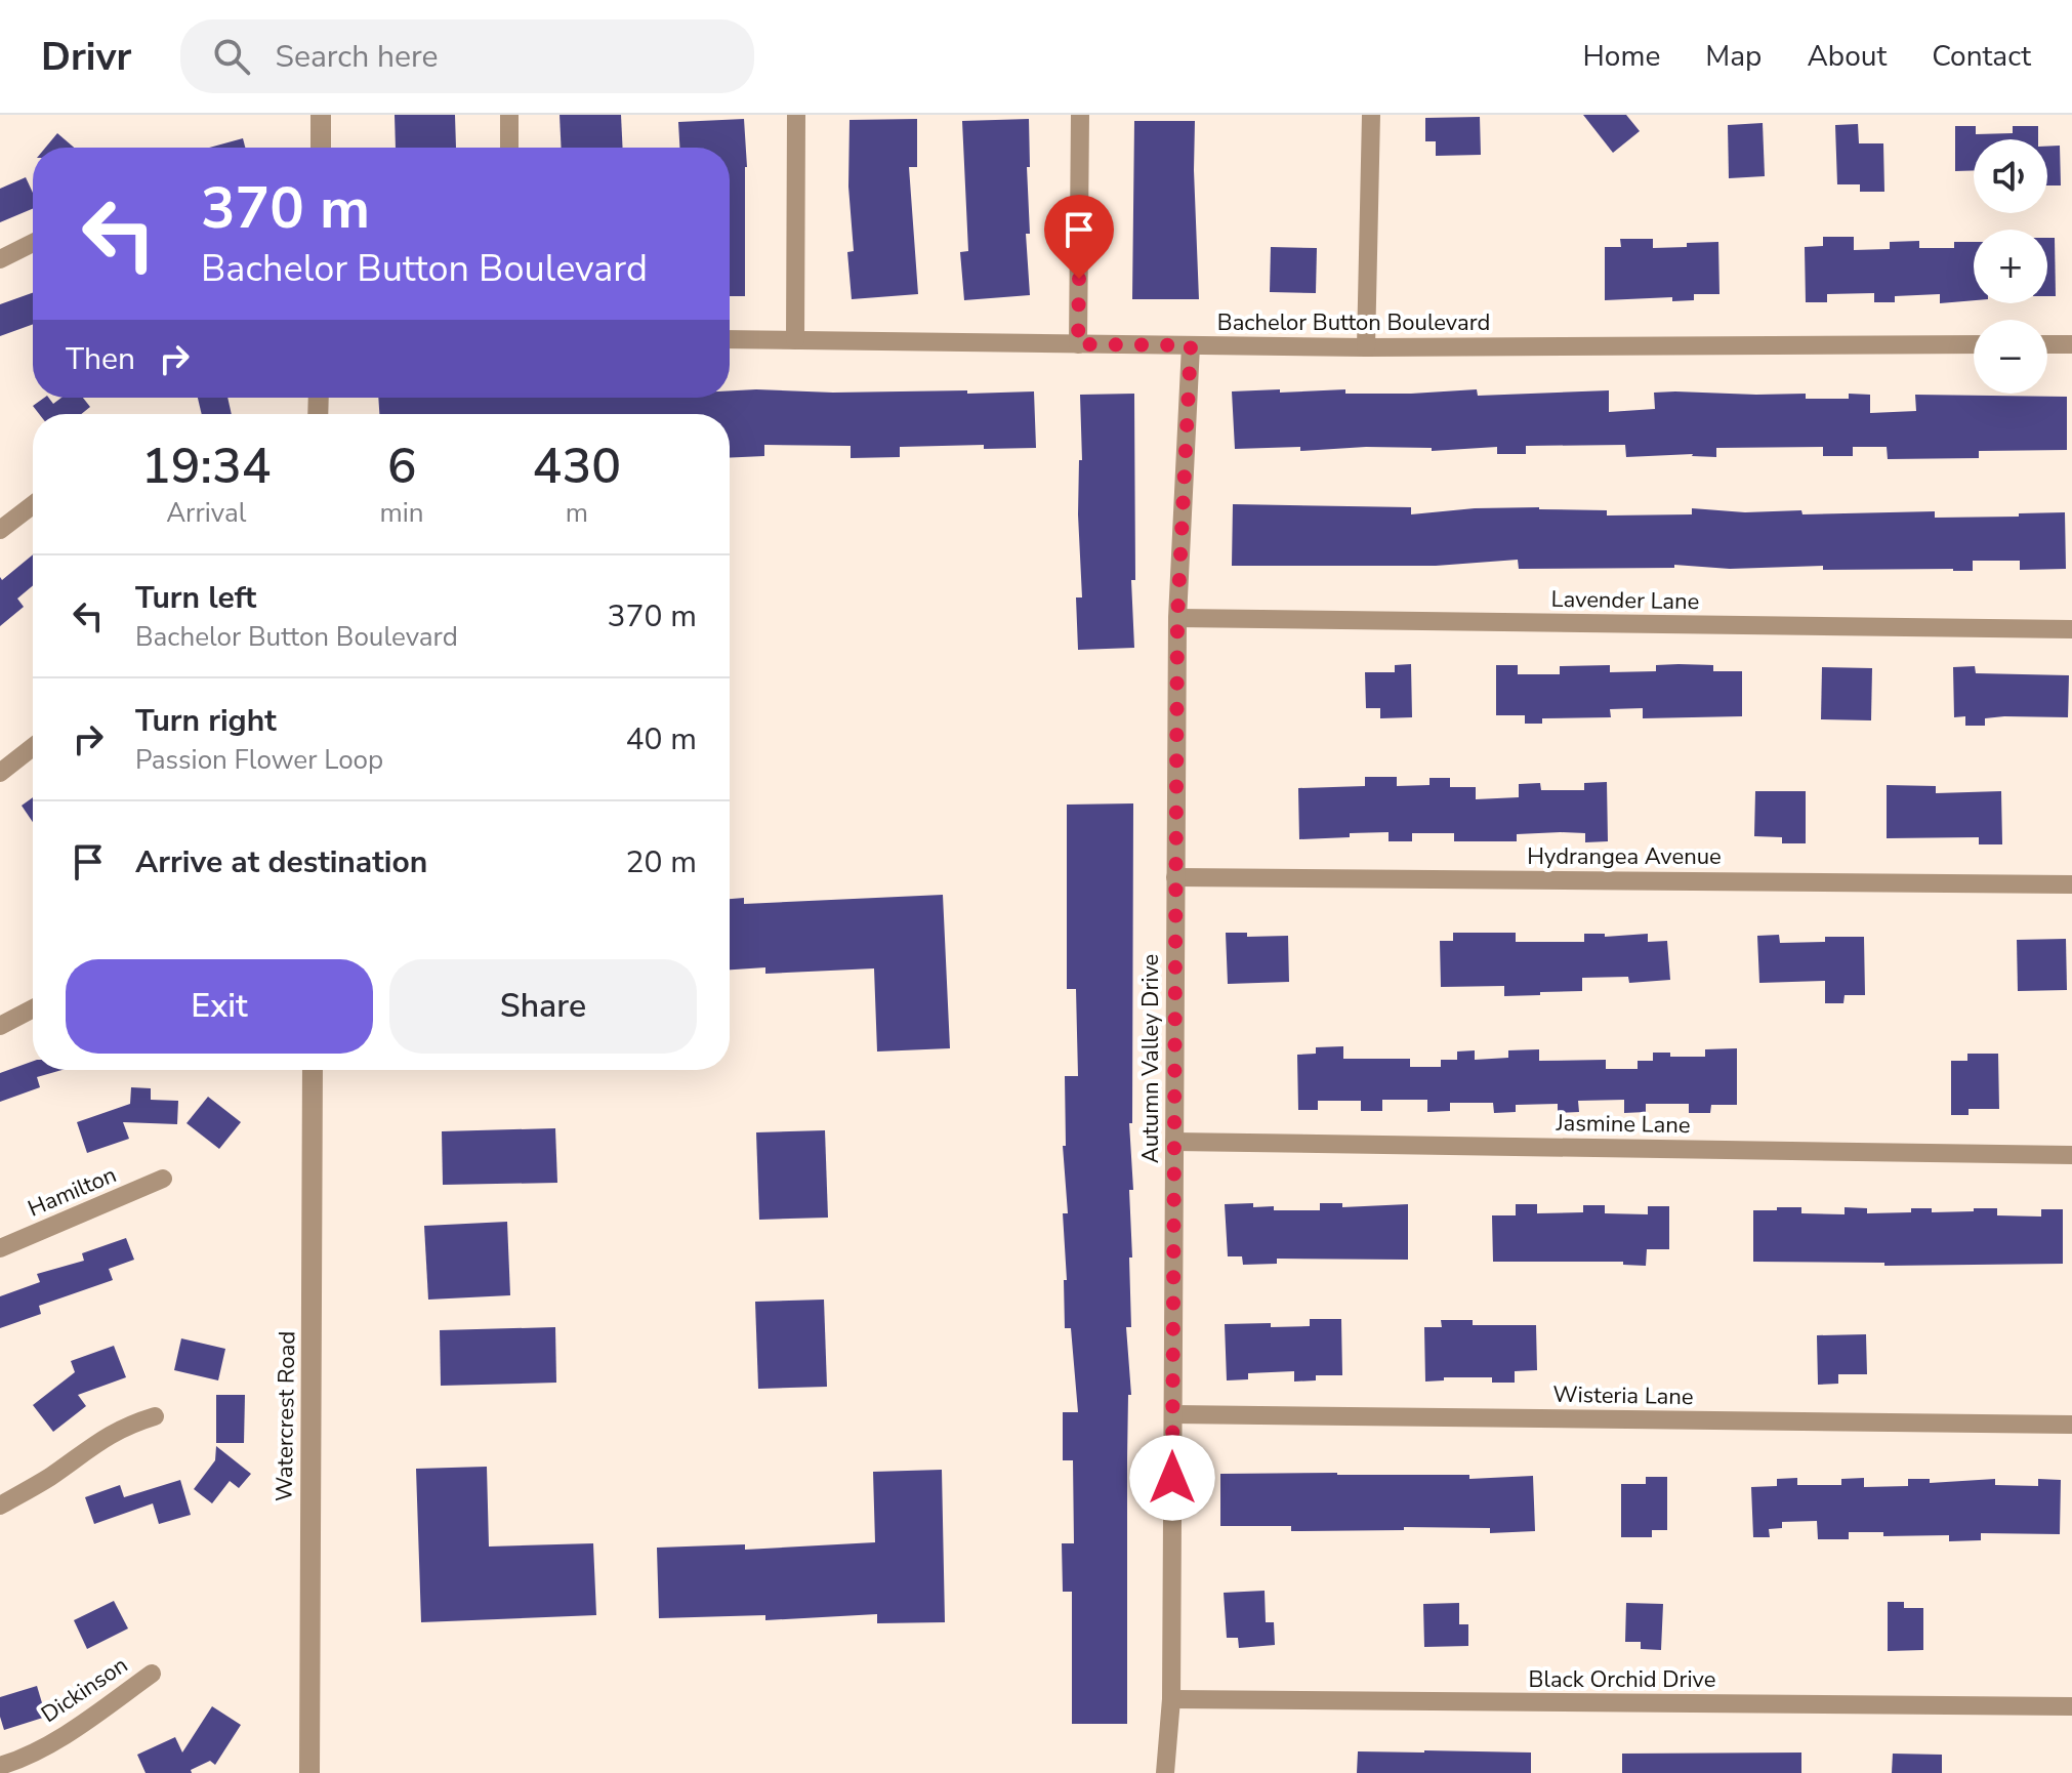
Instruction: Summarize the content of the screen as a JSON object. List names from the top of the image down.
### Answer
{
  "streets": {
    "street": [
      "Bachelor Button Boulevard",
      "Lavender Lane",
      "Hydrangea Avenue",
      "Autumn Valley Drive",
      "Jasmine Lane",
      "Hamilton",
      "Wisteria Lane",
      "Watercrest Road",
      "Black Orchid Drive",
      "Dickinson"
    ]
  },
  "crossings": [
    ["Bachelor Button Boulevard", "Autumn Valley Drive"],
    ["Lavender Lane", "Autumn Valley Drive"],
    ["Hydrangea Avenue", "Autumn Valley Drive"],
    ["Autumn Valley Drive", "Jasmine Lane"],
    ["Autumn Valley Drive", "Wisteria Lane"],
    ["Autumn Valley Drive", "Black Orchid Drive"]
  ],
  "page": {
    "header": "Drivr",
    "search": "Search here",
    "nav": [
      "Home",
      "Map",
      "About",
      "Contact"
    ],
    "map_buttons": ["+", "−"],
    "turn": ["370 m", "Bachelor Button Boulevard"],
    "then": "Then",
    "eta": [
      "19:34",
      "Arrival",
      "6",
      "min",
      "430",
      "m"
    ],
    "list": [
      {
        "name": "Turn left",
        "note": "Bachelor Button Boulevard",
        "value": "370 m"
      },
      {
        "name": "Turn right",
        "note": "Passion Flower Loop",
        "value": "40 m"
      },
      {
        "name": "Arrive at destination",
        "value": "20 m"
      }
    ],
    "buttons": ["Exit", "Share"]
  }
}
